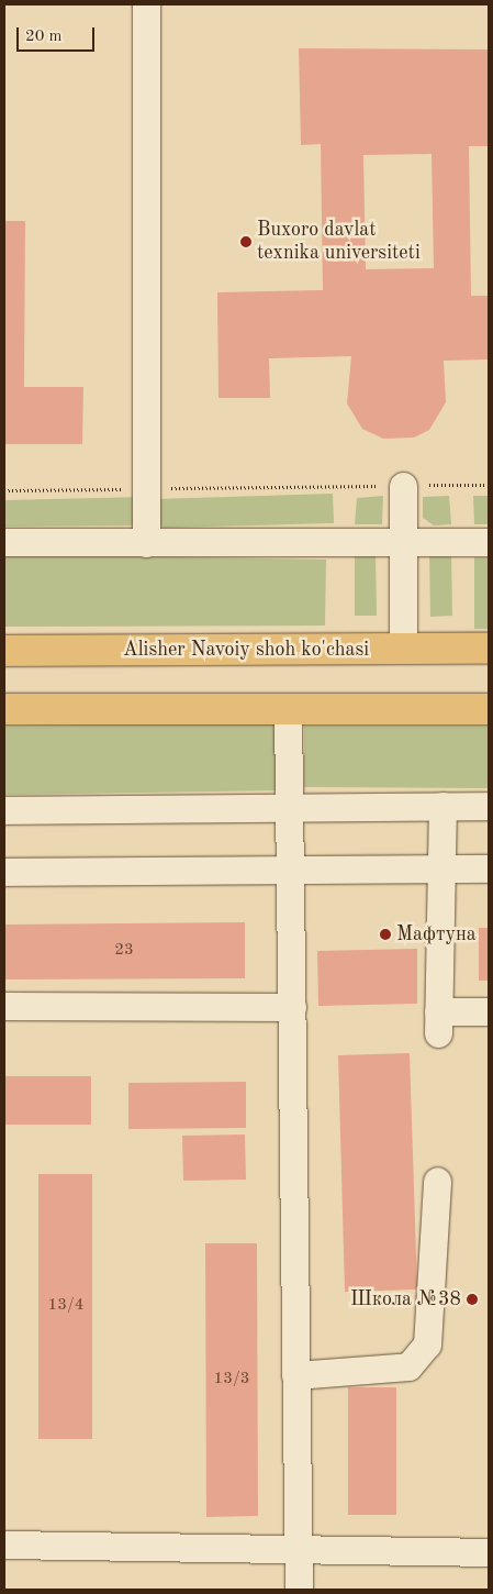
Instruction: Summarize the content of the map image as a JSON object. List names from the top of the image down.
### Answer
{
  "streets": {
    "main road": ["Alisher Navoiy shoh ko'chasi"]
  },
  "places": ["Buxoro davlat texnika universiteti", "Мафтуна", "Школа №38"],
  "house_numbers": ["23", "13/4", "13/3"],
  "scale_bar": "20 m"
}
